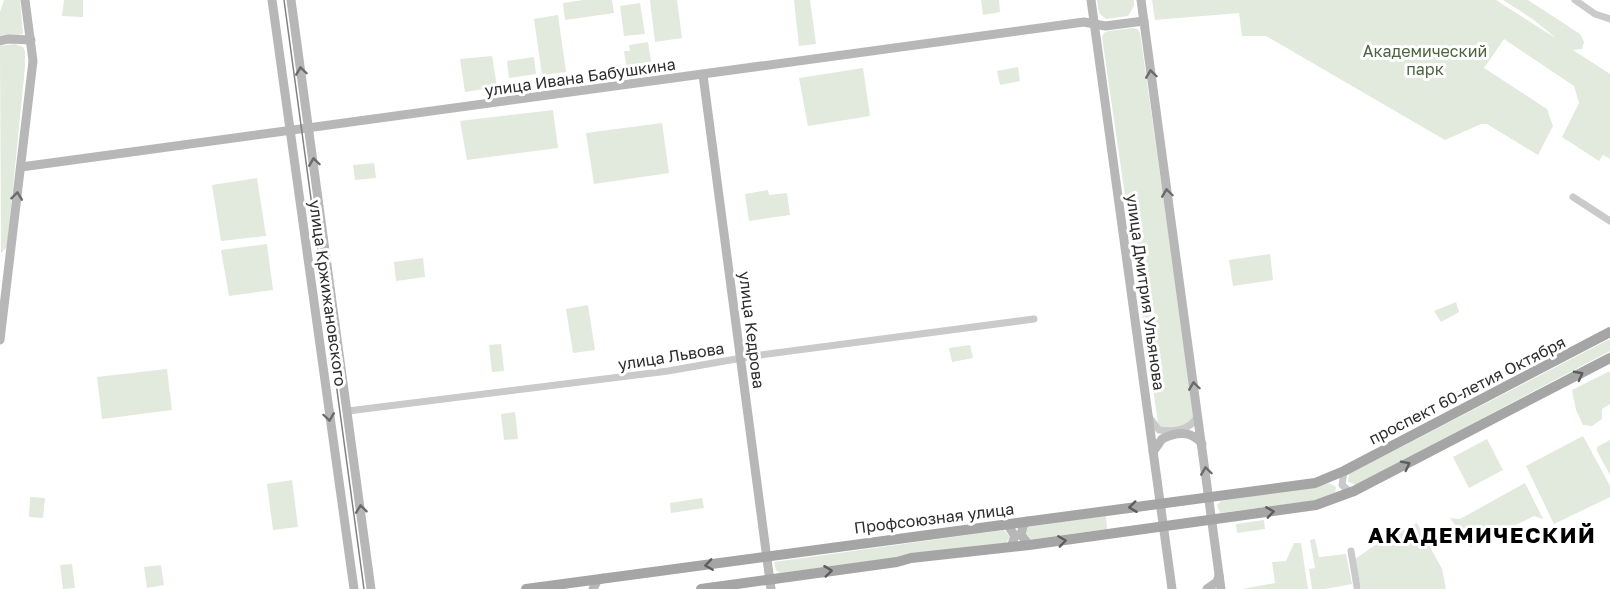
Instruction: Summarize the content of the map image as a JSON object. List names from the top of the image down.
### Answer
{
  "streets": {
    "main road": ["проспект 60-летия Октября", "Профсоюзная улица"],
    "street": [
      "улица Ивана Бабушкина",
      "улица Дмитрия Ульянова",
      "улица Кржижановского",
      "улица Кедрова",
      "улица Львова"
    ]
  },
  "crossings": [
    ["улица Ивана Бабушкина", "улица Дмитрия Ульянова"],
    ["улица Ивана Бабушкина", "улица Кржижановского"],
    ["улица Ивана Бабушкина", "улица Кедрова"],
    ["улица Дмитрия Ульянова", "Профсоюзная улица"],
    ["улица Кржижановского", "улица Львова"],
    ["улица Кедрова", "улица Львова"],
    ["улица Кедрова", "Профсоюзная улица"],
    ["проспект 60-летия Октября", "Профсоюзная улица"]
  ],
  "districts": ["АКАДЕМИЧЕСКИЙ"],
  "parks": ["Академический парк"]
}
